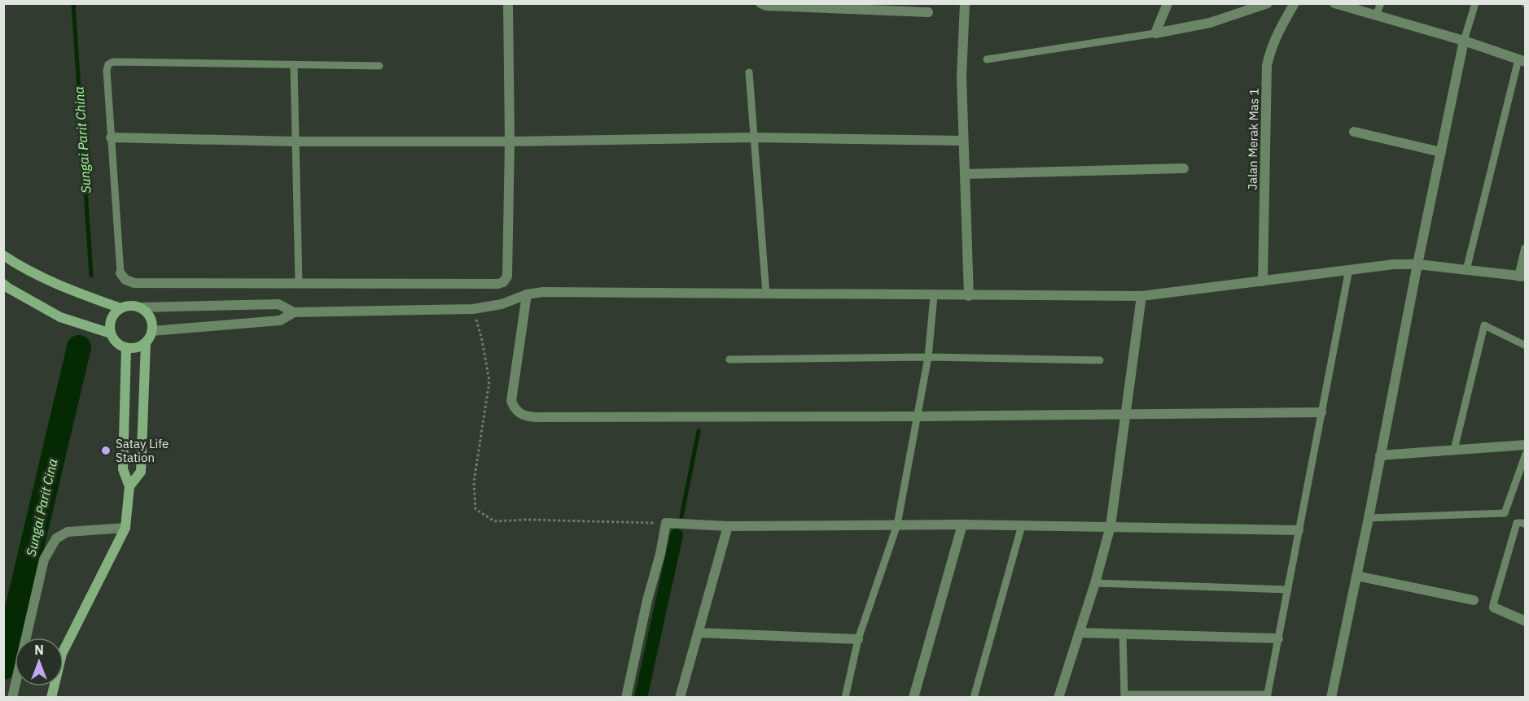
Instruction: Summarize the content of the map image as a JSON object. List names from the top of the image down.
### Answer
{
  "streets": {
    "street": ["Jalan Merak Mas 1"]
  },
  "water": ["Sungai Parit China", "Sungai Parit Cina"],
  "places": ["Satay Life Station"],
  "north": "top"
}
